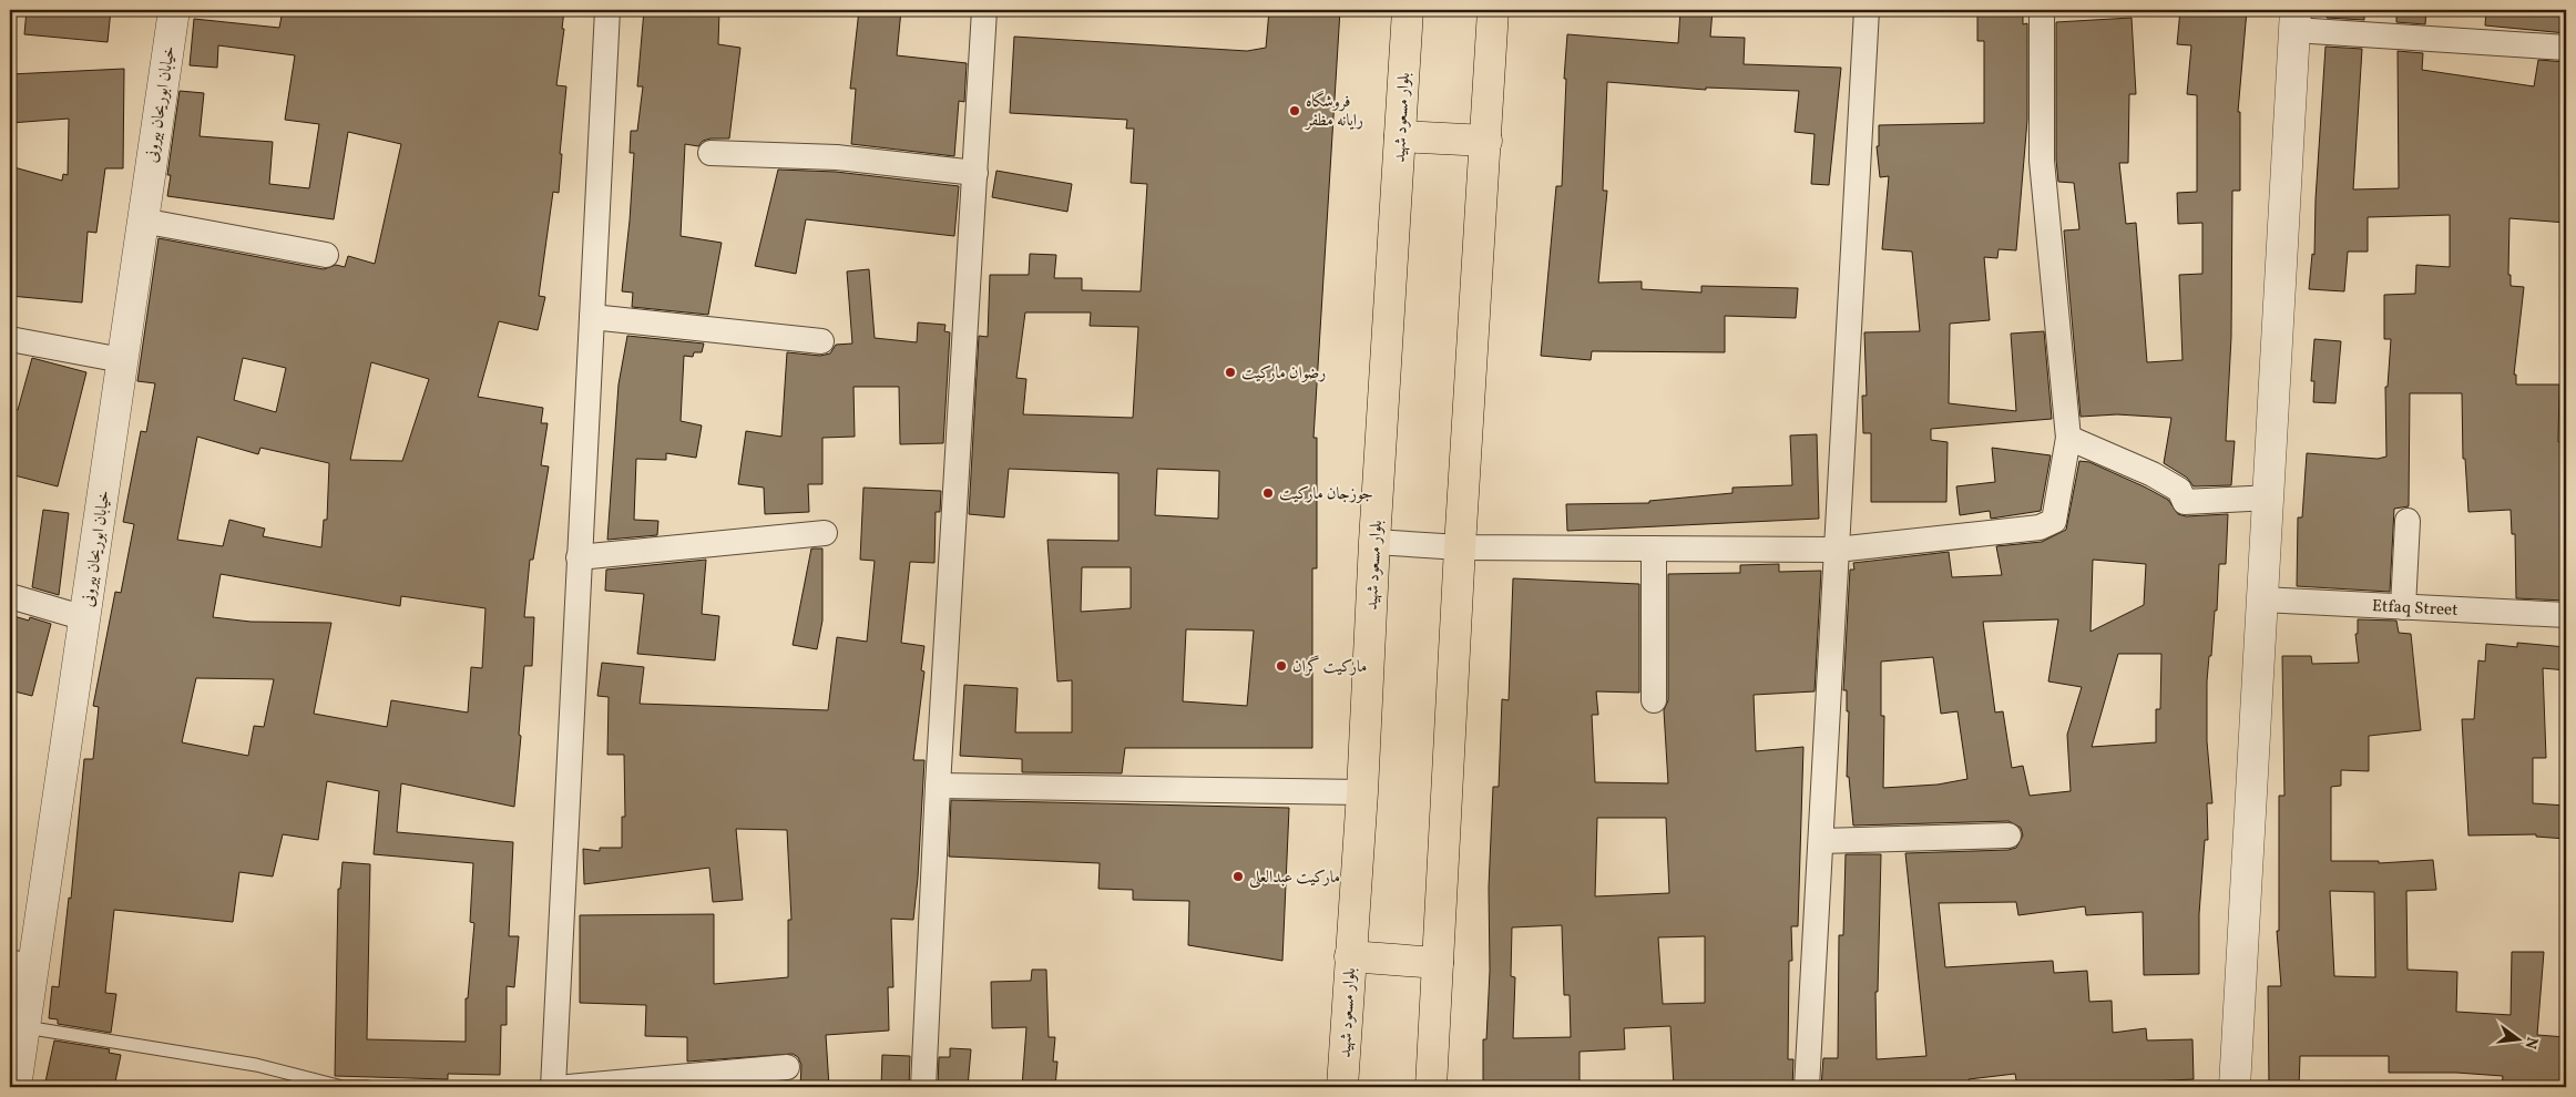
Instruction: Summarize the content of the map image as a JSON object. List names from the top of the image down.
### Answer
{
  "streets": {
    "main road": ["بلوار مسعود شهید"],
    "street": ["خیابان ابوریحان بیرونی", "Etfaq Street"]
  },
  "places": [
    "فروشگاه رایانه مظفر",
    "رضوان مارکیت",
    "جوزجان مارکیت",
    "مارکیت گران",
    "مارکیت عبدالعلی"
  ],
  "north": "right"
}
